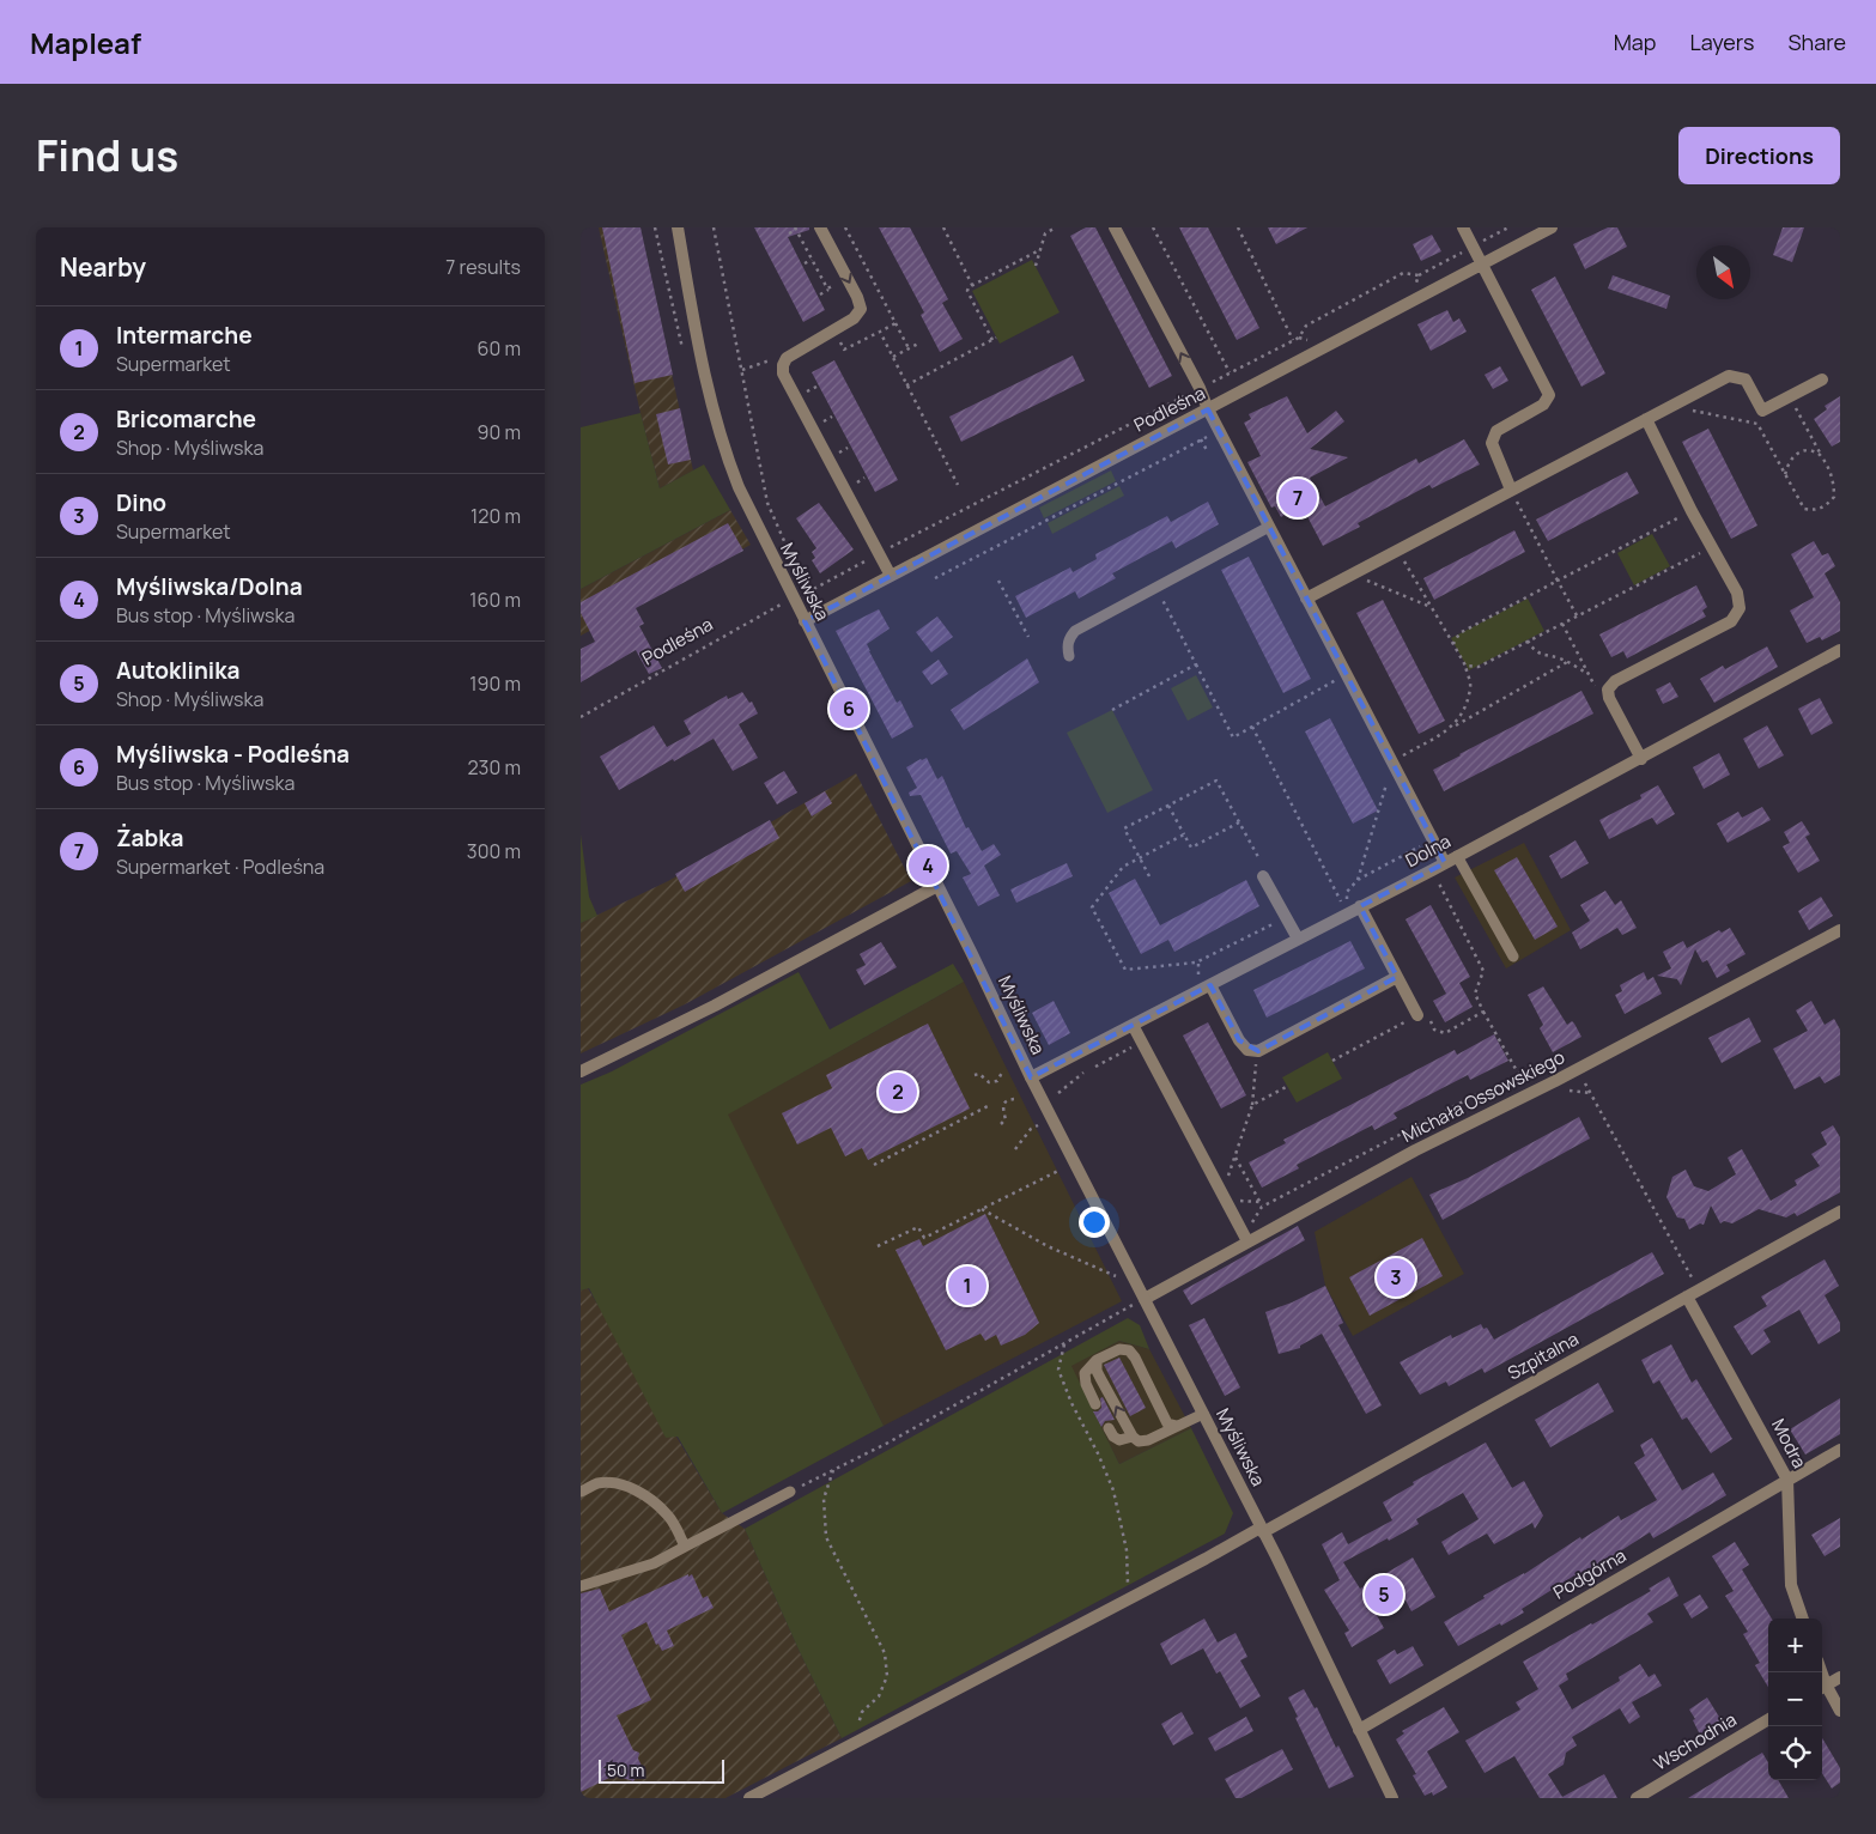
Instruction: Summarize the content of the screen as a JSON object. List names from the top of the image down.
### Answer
{
  "streets": {
    "street": [
      "Podleśna",
      "Myśliwska",
      "Dolna",
      "Michała Ossowskiego",
      "Szpitalna",
      "Modra",
      "Podgórna",
      "Wschodnia"
    ]
  },
  "crossings": [
    ["Podleśna", "Myśliwska"],
    ["Myśliwska", "Dolna"],
    ["Myśliwska", "Michała Ossowskiego"],
    ["Myśliwska", "Szpitalna"],
    ["Myśliwska", "Podgórna"],
    ["Szpitalna", "Modra"],
    ["Modra", "Podgórna"]
  ],
  "scale_bar": "50 m",
  "north": "bottom right",
  "page": {
    "header": "Mapleaf",
    "nav": ["Map", "Layers", "Share"],
    "title": "Find us",
    "buttons": "Directions",
    "heading": ["Nearby", "7 results"],
    "list": [
      {
        "mark": "1",
        "name": "Intermarche",
        "note": "Supermarket",
        "value": "60 m"
      },
      {
        "mark": "2",
        "name": "Bricomarche",
        "note": "Shop · Myśliwska",
        "value": "90 m"
      },
      {
        "mark": "3",
        "name": "Dino",
        "note": "Supermarket",
        "value": "120 m"
      },
      {
        "mark": "4",
        "name": "Myśliwska/Dolna",
        "note": "Bus stop · Myśliwska",
        "value": "160 m"
      },
      {
        "mark": "5",
        "name": "Autoklinika",
        "note": "Shop · Myśliwska",
        "value": "190 m"
      },
      {
        "mark": "6",
        "name": "Myśliwska - Podleśna",
        "note": "Bus stop · Myśliwska",
        "value": "230 m"
      },
      {
        "mark": "7",
        "name": "Żabka",
        "note": "Supermarket · Podleśna",
        "value": "300 m"
      }
    ],
    "pins": [
      "7",
      "6",
      "4",
      "2",
      "3",
      "1",
      "5"
    ],
    "map_buttons": ["+", "−"],
    "scale": "50 m"
  }
}
